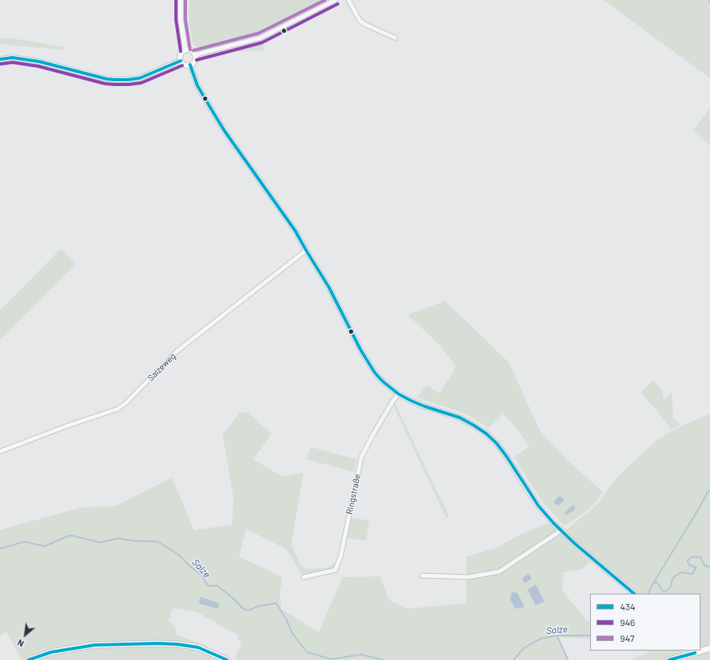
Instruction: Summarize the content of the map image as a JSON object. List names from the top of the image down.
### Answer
{
  "streets": {
    "street": ["Salzeweg", "Ringstraße"]
  },
  "water": ["Salze"],
  "lines": ["transit line 946", "transit line 947", "transit line 434"],
  "legend": ["434", "946", "947"],
  "north": "bottom left"
}
